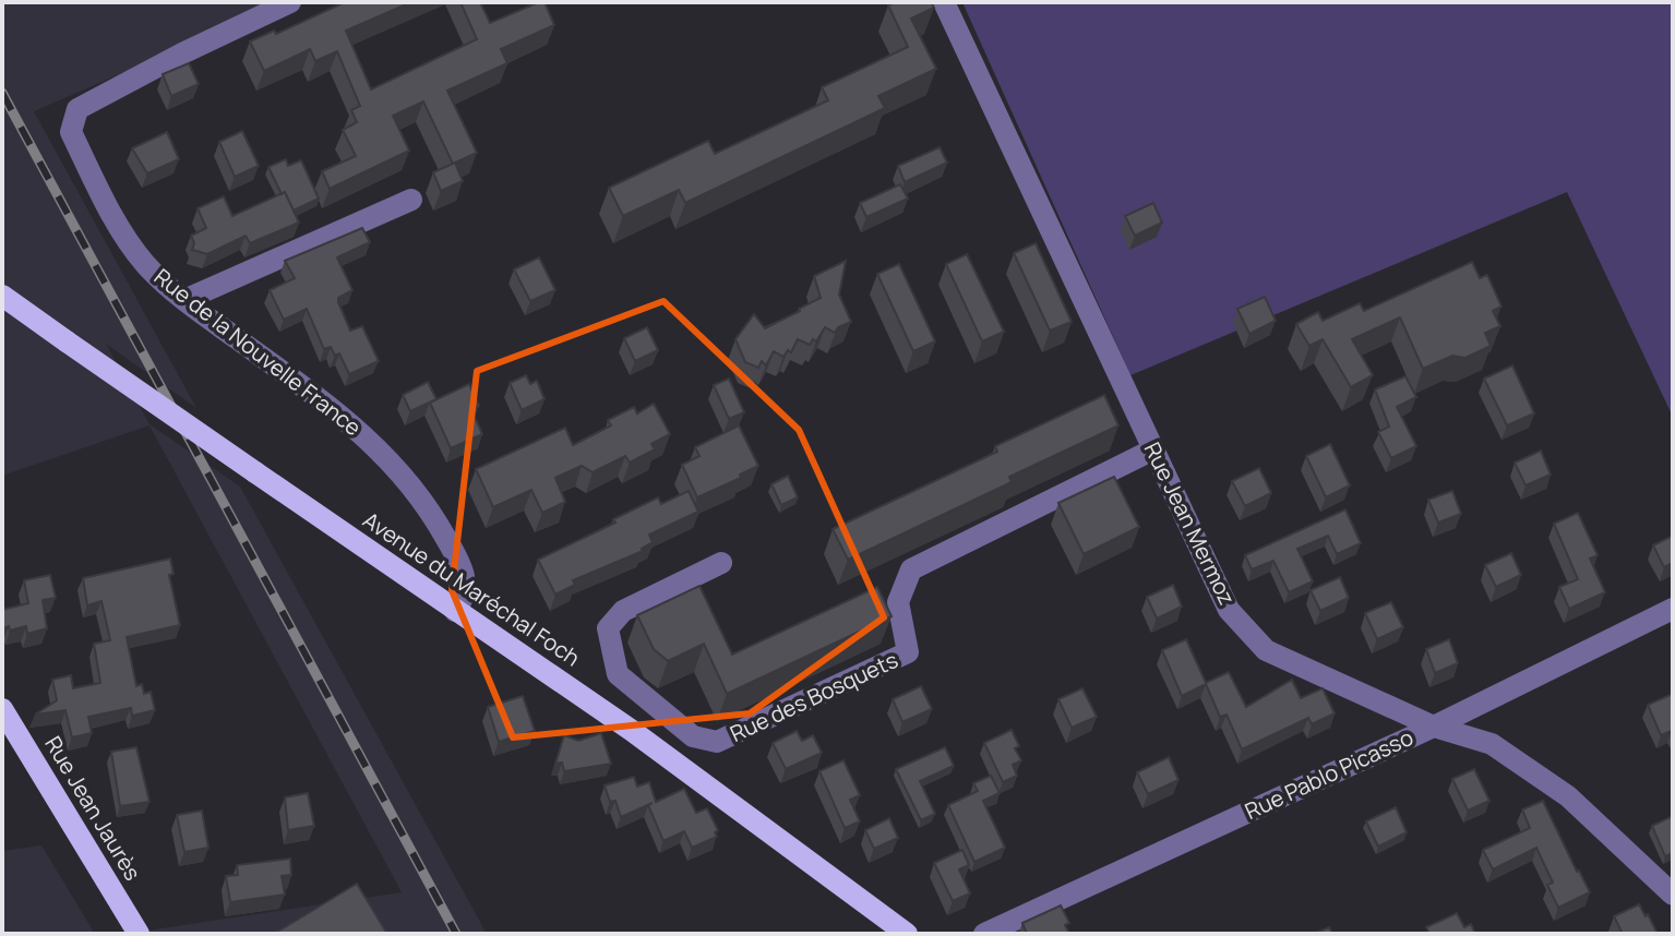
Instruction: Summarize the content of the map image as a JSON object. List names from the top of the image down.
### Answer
{
  "streets": {
    "main road": ["Avenue du Maréchal Foch", "Rue Jean Jaurès"],
    "street": [
      "Rue de la Nouvelle France",
      "Rue Jean Mermoz",
      "Rue des Bosquets",
      "Rue Pablo Picasso"
    ]
  },
  "crossings": [
    ["Rue de la Nouvelle France", "Avenue du Maréchal Foch"],
    ["Rue Jean Mermoz", "Rue des Bosquets"],
    ["Rue Jean Mermoz", "Rue Pablo Picasso"]
  ]
}
